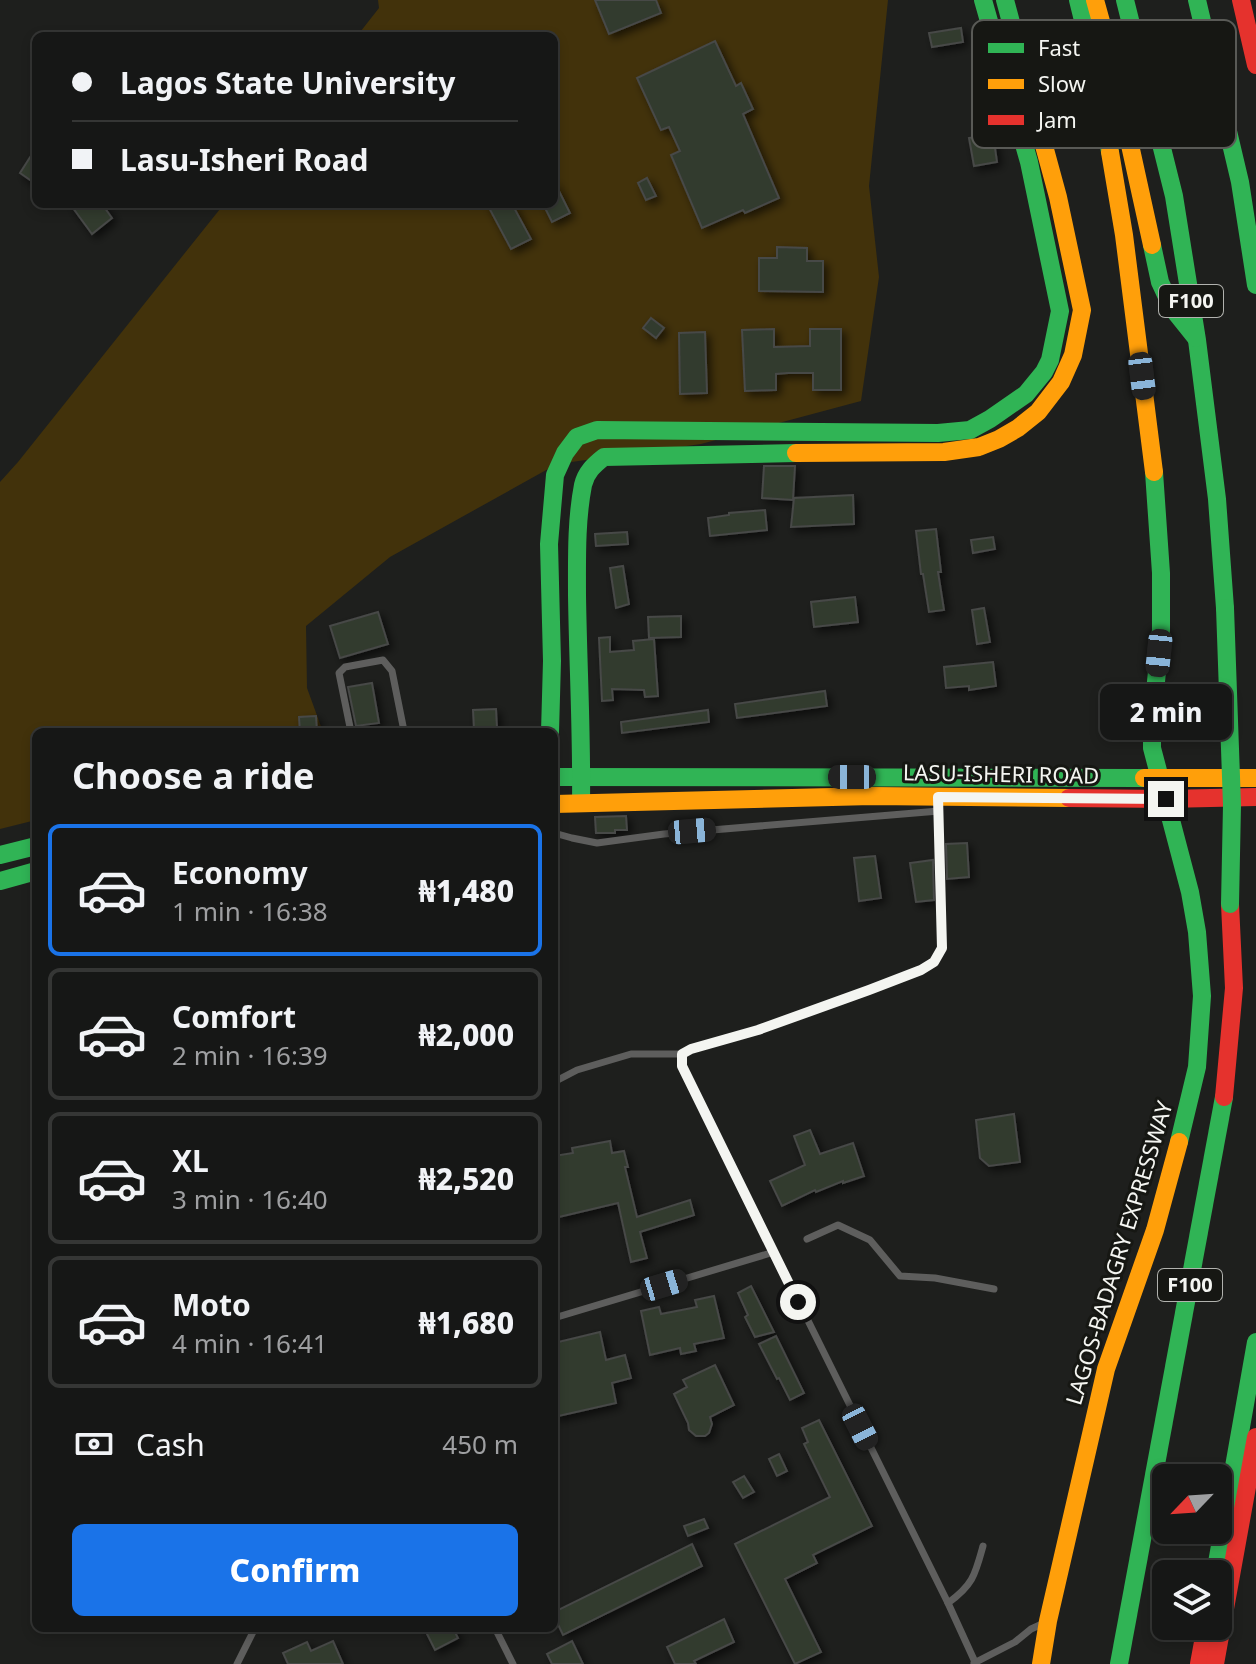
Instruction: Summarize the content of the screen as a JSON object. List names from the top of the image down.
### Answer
{
  "streets": {
    "main road": ["F100", "LASU-ISHERI ROAD", "LAGOS-BADAGRY EXPRESSWAY"]
  },
  "crossings": [
    ["LASU-ISHERI ROAD", "LAGOS-BADAGRY EXPRESSWAY"]
  ],
  "legend": ["Fast", "Slow", "Jam"],
  "north": "bottom left",
  "page": {
    "banner": ["Lagos State University", "Lasu-Isheri Road"],
    "bubble": "2 min",
    "heading": "Choose a ride",
    "list": [
      {
        "name": "Economy",
        "note": "1 min · 16:38",
        "value": "₦1,480"
      },
      {
        "name": "Comfort",
        "note": "2 min · 16:39",
        "value": "₦2,000"
      },
      {
        "name": "XL",
        "note": "3 min · 16:40",
        "value": "₦2,520"
      },
      {
        "name": "Moto",
        "note": "4 min · 16:41",
        "value": "₦1,680"
      }
    ],
    "pay": ["Cash", "450 m"],
    "buttons": "Confirm"
  }
}
